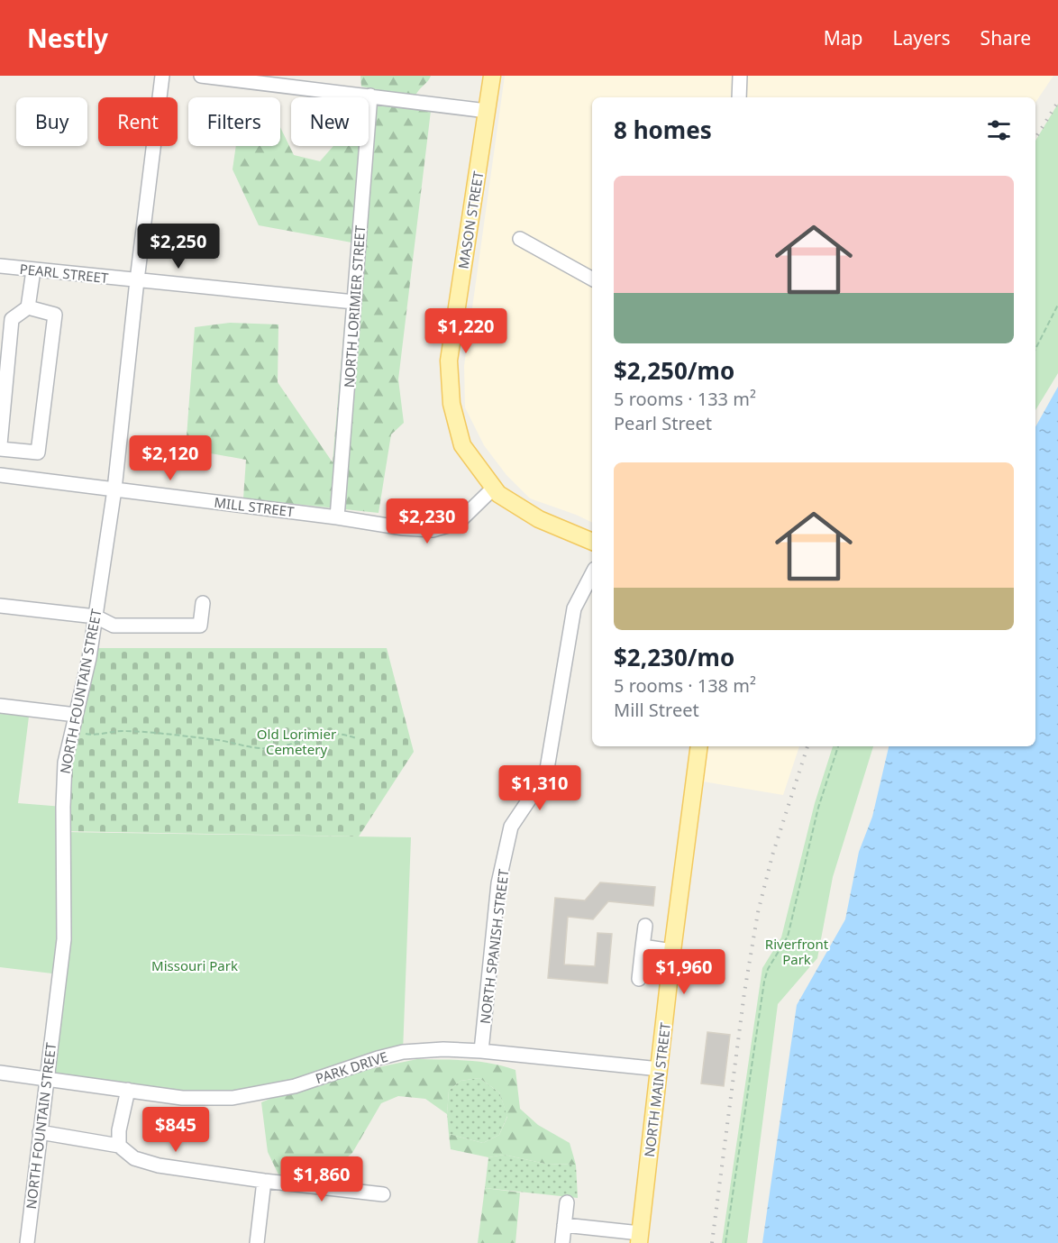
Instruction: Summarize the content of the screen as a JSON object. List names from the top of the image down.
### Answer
{
  "streets": {
    "main road": ["MASON STREET", "NORTH MAIN STREET"],
    "street": [
      "PEARL STREET",
      "NORTH LORIMIER STREET",
      "MILL STREET",
      "NORTH FOUNTAIN STREET",
      "NORTH SPANISH STREET",
      "PARK DRIVE"
    ]
  },
  "crossings": [
    ["MASON STREET", "MILL STREET"],
    ["PEARL STREET", "NORTH LORIMIER STREET"],
    ["PEARL STREET", "NORTH FOUNTAIN STREET"],
    ["NORTH LORIMIER STREET", "MILL STREET"],
    ["MILL STREET", "NORTH FOUNTAIN STREET"],
    ["NORTH FOUNTAIN STREET", "PARK DRIVE"],
    ["NORTH SPANISH STREET", "PARK DRIVE"],
    ["PARK DRIVE", "NORTH MAIN STREET"]
  ],
  "parks": ["Old Lorimier Cemetery", "Riverfront Park", "Missouri Park"],
  "page": {
    "header": "Nestly",
    "nav": ["Map", "Layers", "Share"],
    "chip": [
      "Buy",
      "Rent",
      "Filters",
      "New"
    ],
    "heading": "8 homes",
    "list": [
      {
        "name": "$2,250/mo",
        "note": "5 rooms · 133 m² · Pearl Street"
      },
      {
        "name": "$2,230/mo",
        "note": "5 rooms · 138 m² · Mill Street"
      }
    ],
    "price": [
      "$2,250",
      "$1,220",
      "$2,120",
      "$2,230",
      "$1,310",
      "$1,960",
      "$845",
      "$1,860"
    ]
  }
}
